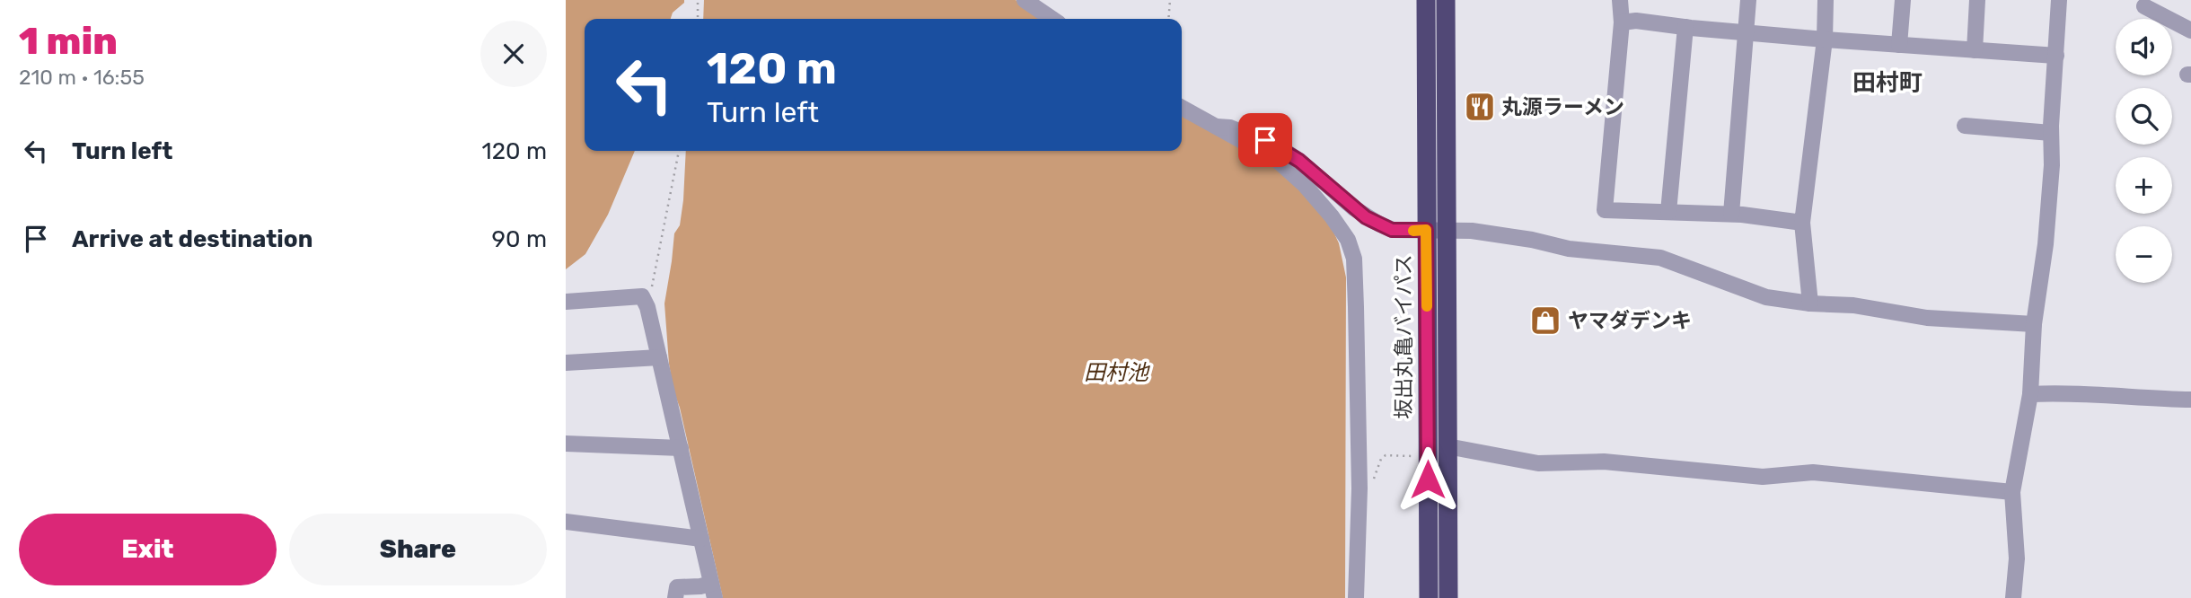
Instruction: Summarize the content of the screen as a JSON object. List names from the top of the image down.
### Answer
{
  "streets": {
    "highway": ["坂出丸亀バイパス"]
  },
  "districts": ["田村町"],
  "water": ["田村池"],
  "places": {
    "restaurant": ["丸源ラーメン"],
    "shop": ["ヤマダデンキ"]
  },
  "page": {
    "heading": ["1 min", "210 m · 16:55"],
    "map_buttons": ["+", "−"],
    "turn": ["120 m", "Turn left"],
    "list": [
      {
        "name": "Turn left",
        "value": "120 m"
      },
      {
        "name": "Arrive at destination",
        "value": "90 m"
      }
    ],
    "buttons": ["Exit", "Share"]
  }
}
